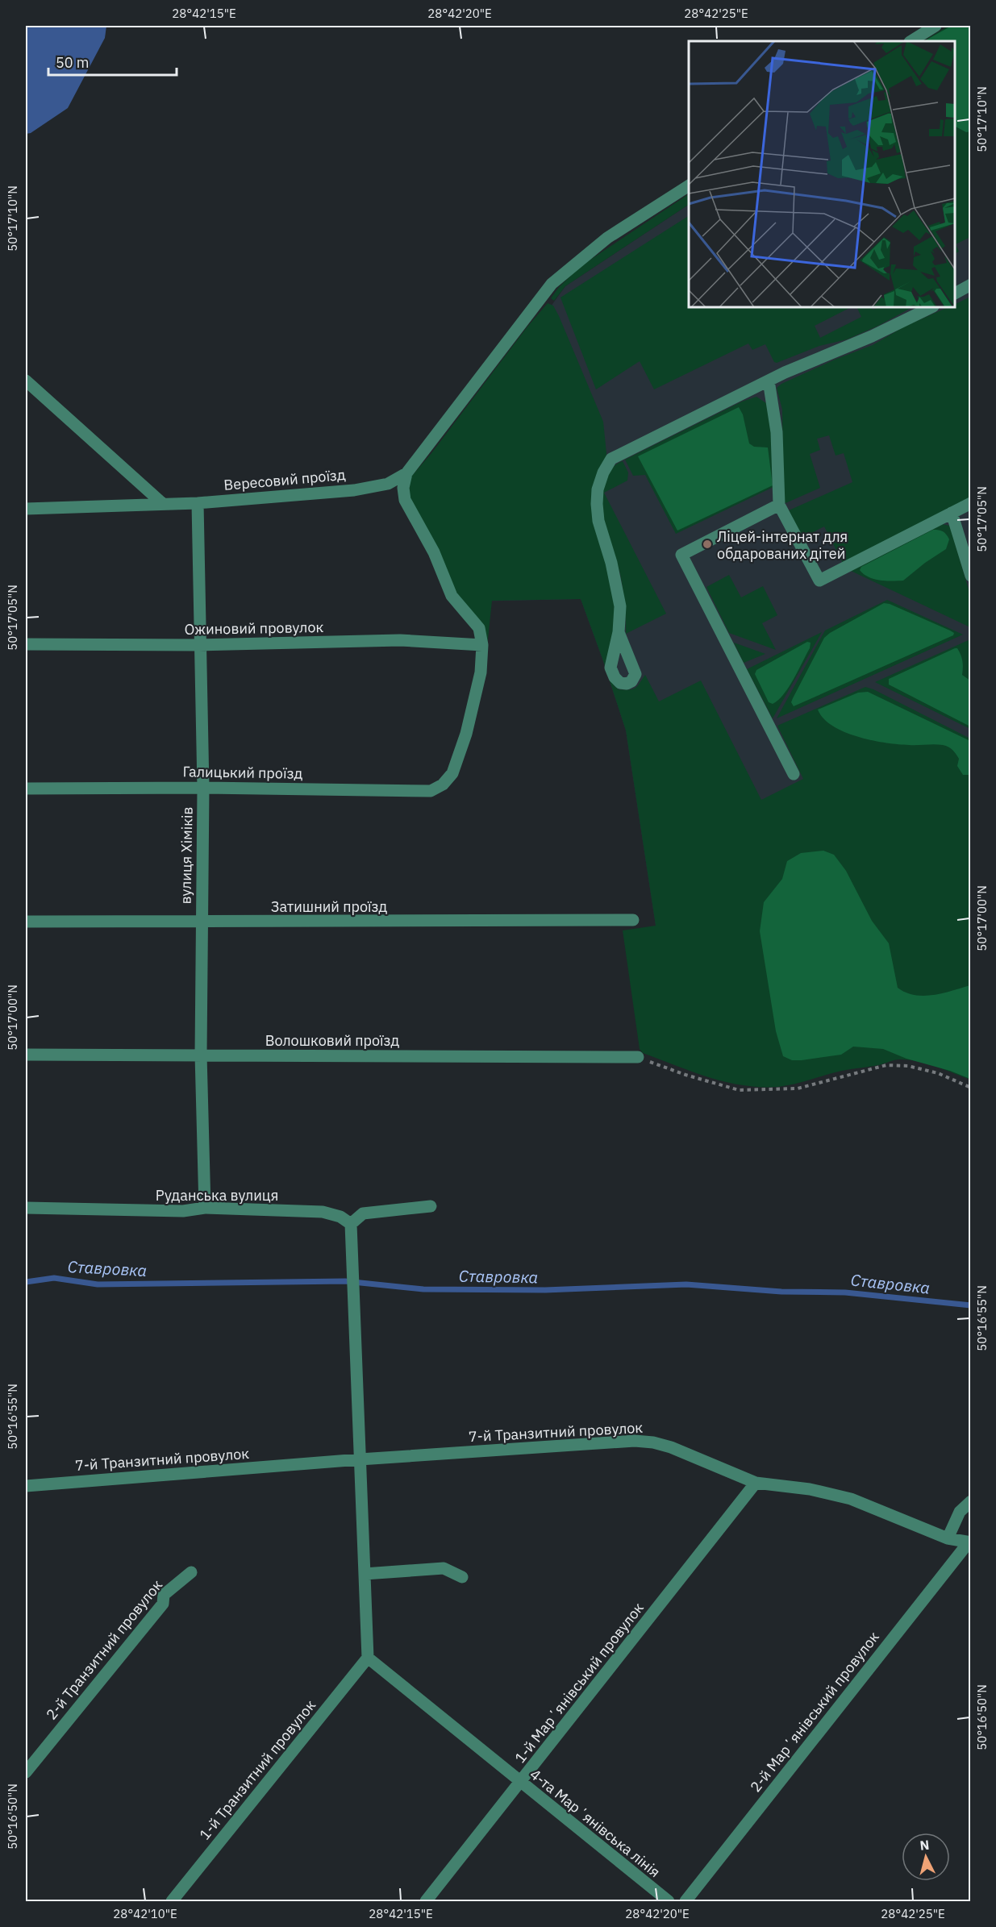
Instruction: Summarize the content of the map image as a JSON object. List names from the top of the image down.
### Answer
{
  "streets": {
    "street": [
      "Вересовий проїзд",
      "Ожиновий провулок",
      "Галицький проїзд",
      "вулиця Хіміків",
      "Затишний проїзд",
      "Волошковий проїзд",
      "Руданська вулиця",
      "7-й Транзитний провулок",
      "2-й Транзитний провулок",
      "1-й Марʼянівський провулок",
      "2-й Марʼянівський провулок",
      "1-й Транзитний провулок",
      "4-та Марʼянівська лінія"
    ]
  },
  "crossings": [
    ["Вересовий проїзд", "вулиця Хіміків"],
    ["Ожиновий провулок", "Галицький проїзд"],
    ["Ожиновий провулок", "вулиця Хіміків"],
    ["Галицький проїзд", "вулиця Хіміків"],
    ["вулиця Хіміків", "Затишний проїзд"],
    ["вулиця Хіміків", "Волошковий проїзд"],
    ["вулиця Хіміків", "Руданська вулиця"],
    ["7-й Транзитний провулок", "1-й Марʼянівський провулок"],
    ["7-й Транзитний провулок", "2-й Марʼянівський провулок"],
    ["1-й Марʼянівський провулок", "4-та Марʼянівська лінія"],
    ["1-й Транзитний провулок", "4-та Марʼянівська лінія"]
  ],
  "water": ["Ставровка"],
  "places": ["Ліцей-інтернат для обдарованих дітей"],
  "scale_bar": "50 m",
  "north": "top",
  "coordinates": [
    "28°42'15\"E",
    "28°42'20\"E",
    "28°42'25\"E",
    "50°17'10\"N",
    "50°17'05\"N",
    "50°17'00\"N",
    "50°16'55\"N",
    "50°16'50\"N",
    "28°42'10\"E"
  ]
}
